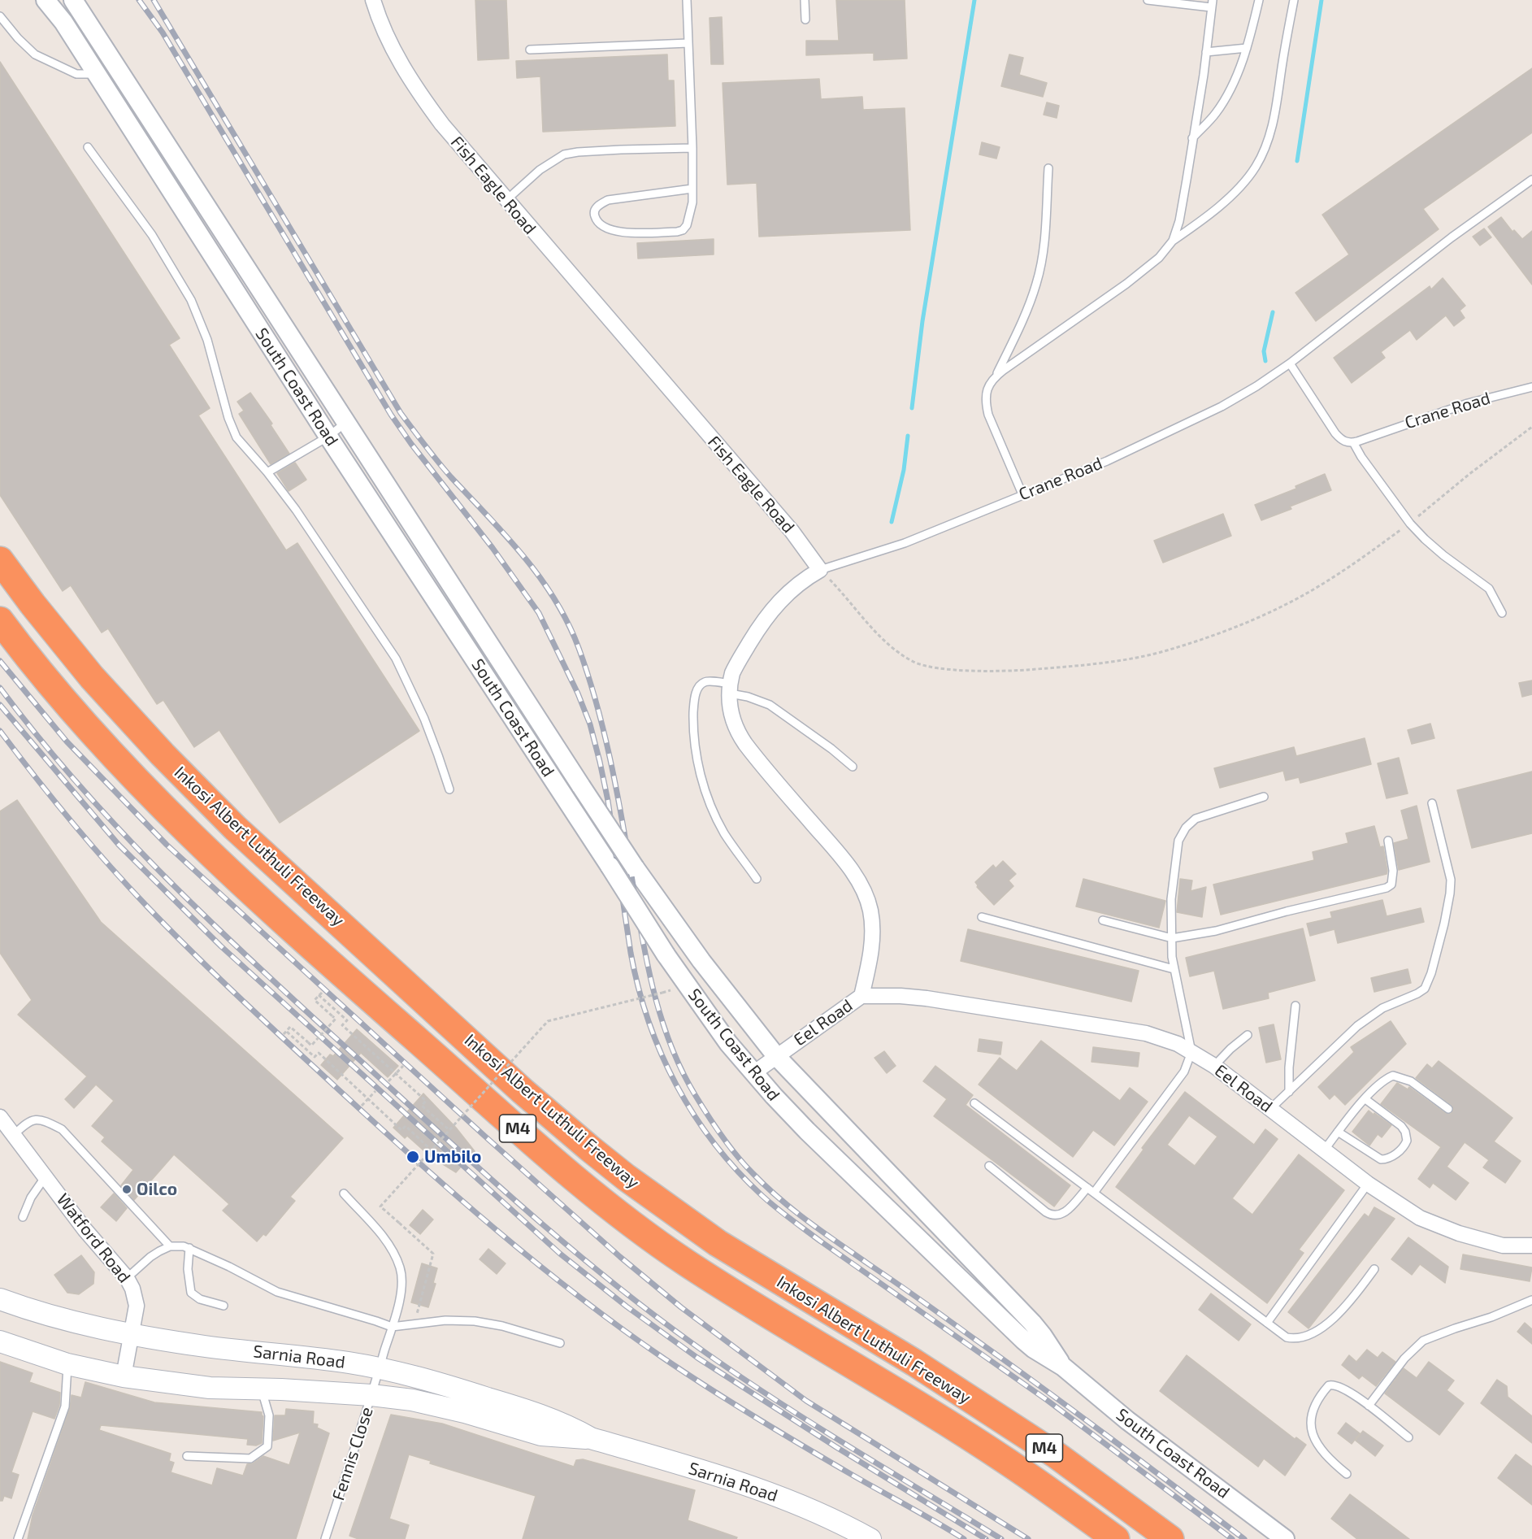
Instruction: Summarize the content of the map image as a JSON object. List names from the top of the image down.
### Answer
{
  "streets": {
    "highway": ["Inkosi Albert Luthuli Freeway", "M4"],
    "main road": ["Sarnia Road"],
    "street": [
      "Fish Eagle Road",
      "South Coast Road",
      "Eel Road",
      "Watford Road"
    ],
    "lane": ["Crane Road", "Fennis Close"]
  },
  "crossings": [
    ["Fish Eagle Road", "Crane Road"],
    ["South Coast Road", "Eel Road"],
    ["Watford Road", "Sarnia Road"],
    ["Sarnia Road", "Fennis Close"]
  ],
  "places": ["Umbilo", "Oilco"]
}
